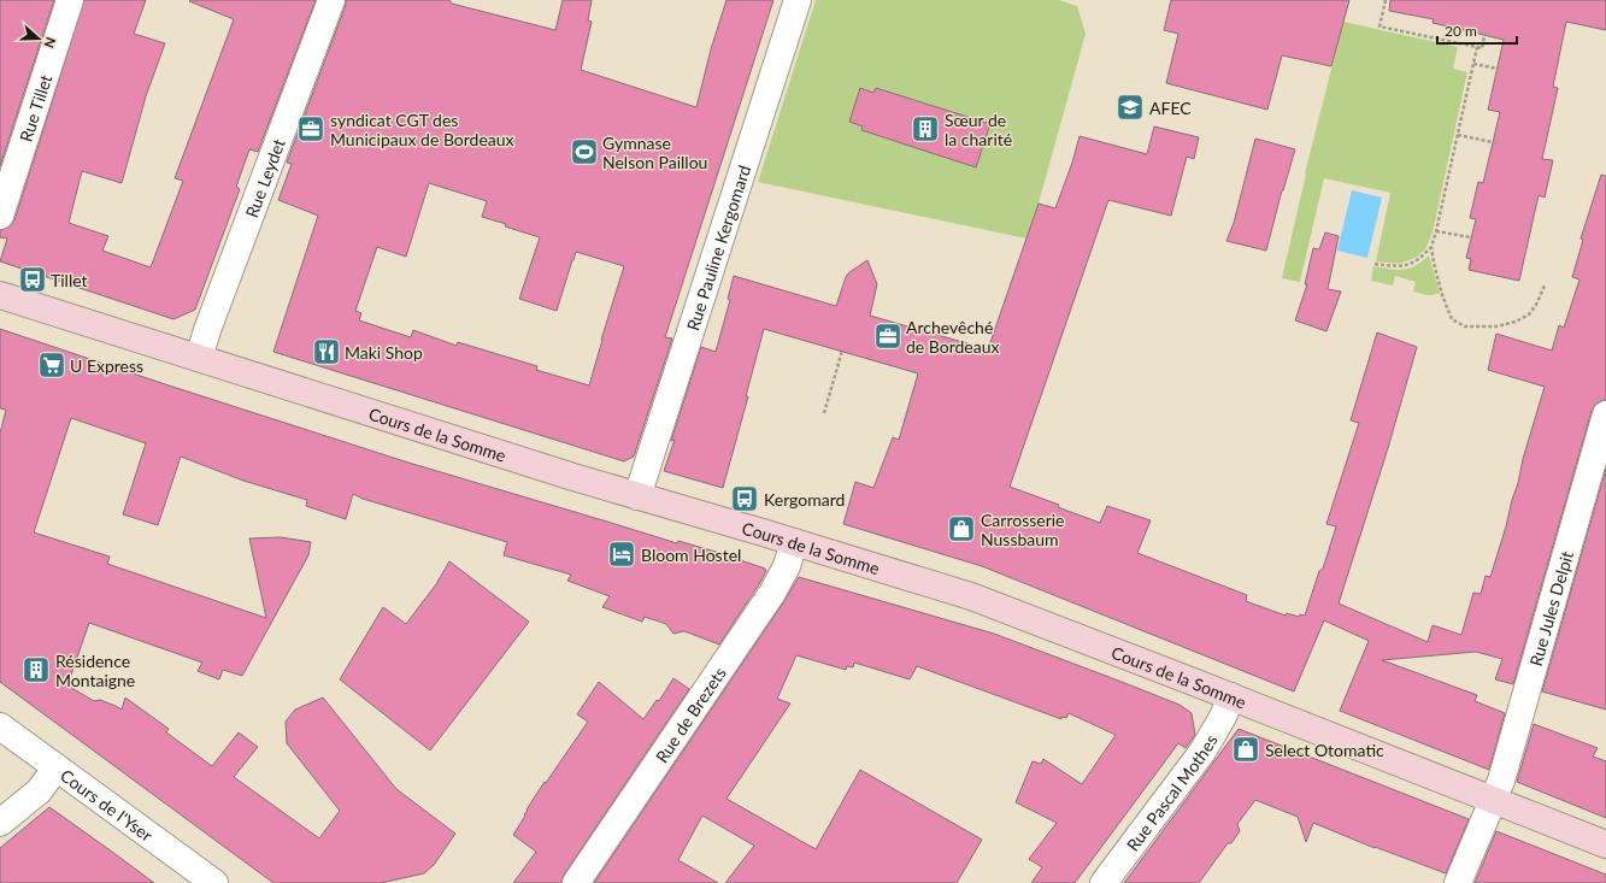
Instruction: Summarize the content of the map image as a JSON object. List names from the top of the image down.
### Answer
{
  "streets": {
    "main road": ["Cours de la Somme"],
    "street": [
      "Rue Tillet",
      "Rue Leydet",
      "Rue Pauline Kergomard",
      "Rue Jules Delpit",
      "Rue de Brezets",
      "Rue Pascal Mothes",
      "Cours de l'Yser"
    ]
  },
  "crossings": [
    ["Rue Leydet", "Cours de la Somme"],
    ["Rue Pauline Kergomard", "Cours de la Somme"],
    ["Cours de la Somme", "Rue Jules Delpit"],
    ["Cours de la Somme", "Rue de Brezets"],
    ["Cours de la Somme", "Rue Pascal Mothes"]
  ],
  "places": {
    "school or university": ["AFEC"],
    "office": ["syndicat CGT des Municipaux de Bordeaux", "Archevêché de Bordeaux"],
    "building": ["Sœur de la charité", "Résidence Montaigne"],
    "sports": ["Gymnase Nelson Paillou"],
    "bus stop": ["Tillet", "Kergomard"],
    "restaurant": ["Maki Shop"],
    "supermarket": ["U Express"],
    "shop": ["Carrosserie Nussbaum", "Select Otomatic"],
    "hotel": ["Bloom Hostel"]
  },
  "scale_bar": "20 m",
  "north": "right"
}
